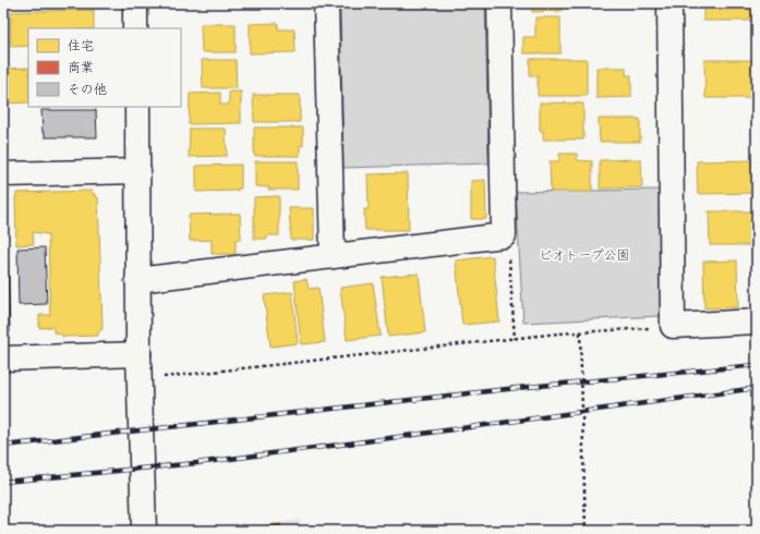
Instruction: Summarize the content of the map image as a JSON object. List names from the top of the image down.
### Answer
{
  "parks": ["ビオトープ公園"],
  "legend": ["住宅", "商業", "その他"]
}
